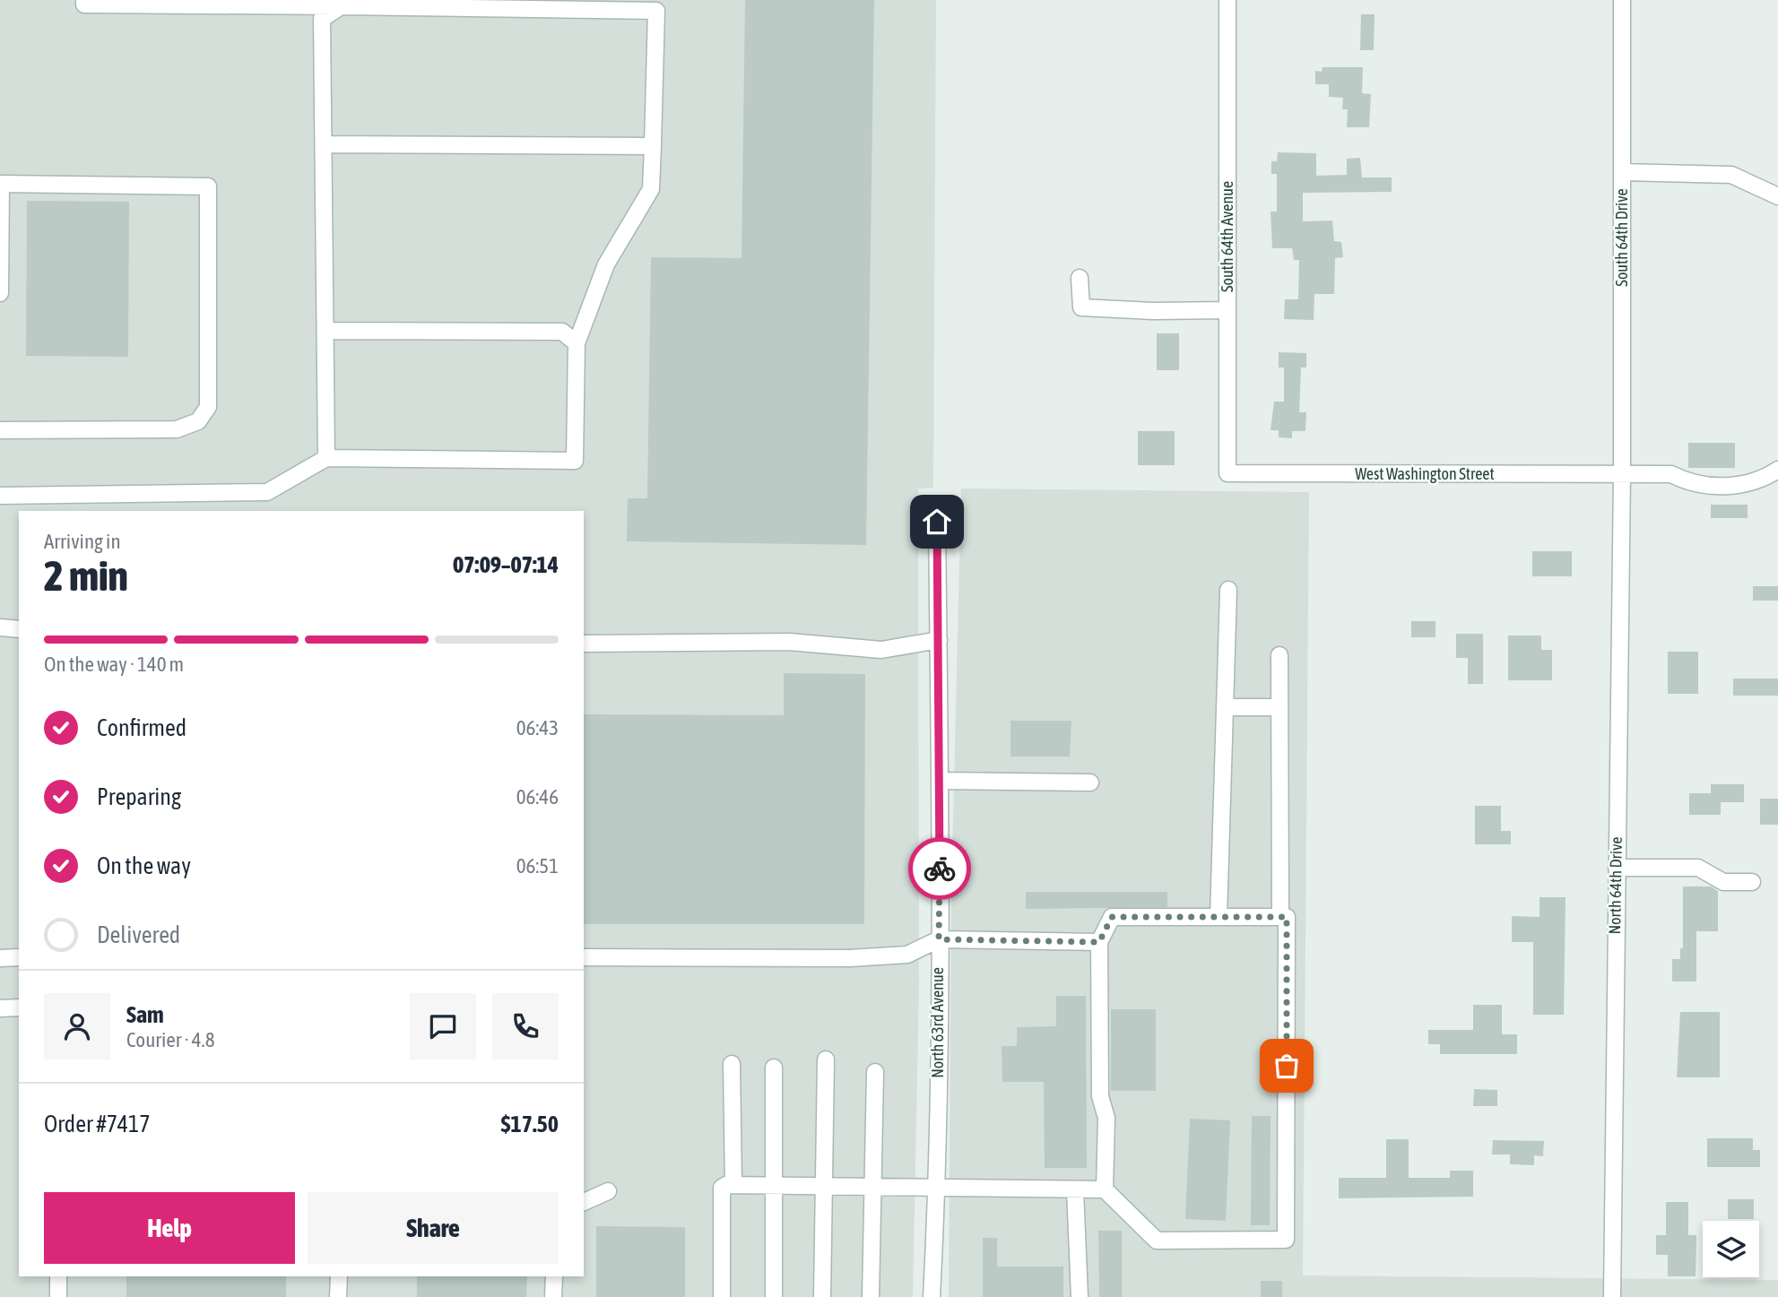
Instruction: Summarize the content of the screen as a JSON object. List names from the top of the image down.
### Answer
{
  "streets": {
    "street": [
      "South 64th Avenue",
      "South 64th Drive",
      "West Washington Street",
      "North 64th Drive",
      "North 63rd Avenue"
    ]
  },
  "crossings": [
    ["South 64th Avenue", "West Washington Street"],
    ["South 64th Drive", "West Washington Street"],
    ["South 64th Drive", "North 64th Drive"],
    ["West Washington Street", "North 64th Drive"]
  ],
  "page": {
    "heading": ["2 min", "Arriving in", "07:09–07:14"],
    "panel": [
      "Sam",
      "Courier · 4.8",
      "Order #7417",
      "$17.50"
    ],
    "bar": "On the way · 140 m",
    "list": [
      ["Confirmed", "06:43"],
      ["Preparing", "06:46"],
      ["On the way", "06:51"],
      "Delivered"
    ],
    "buttons": ["Help", "Share"]
  }
}
